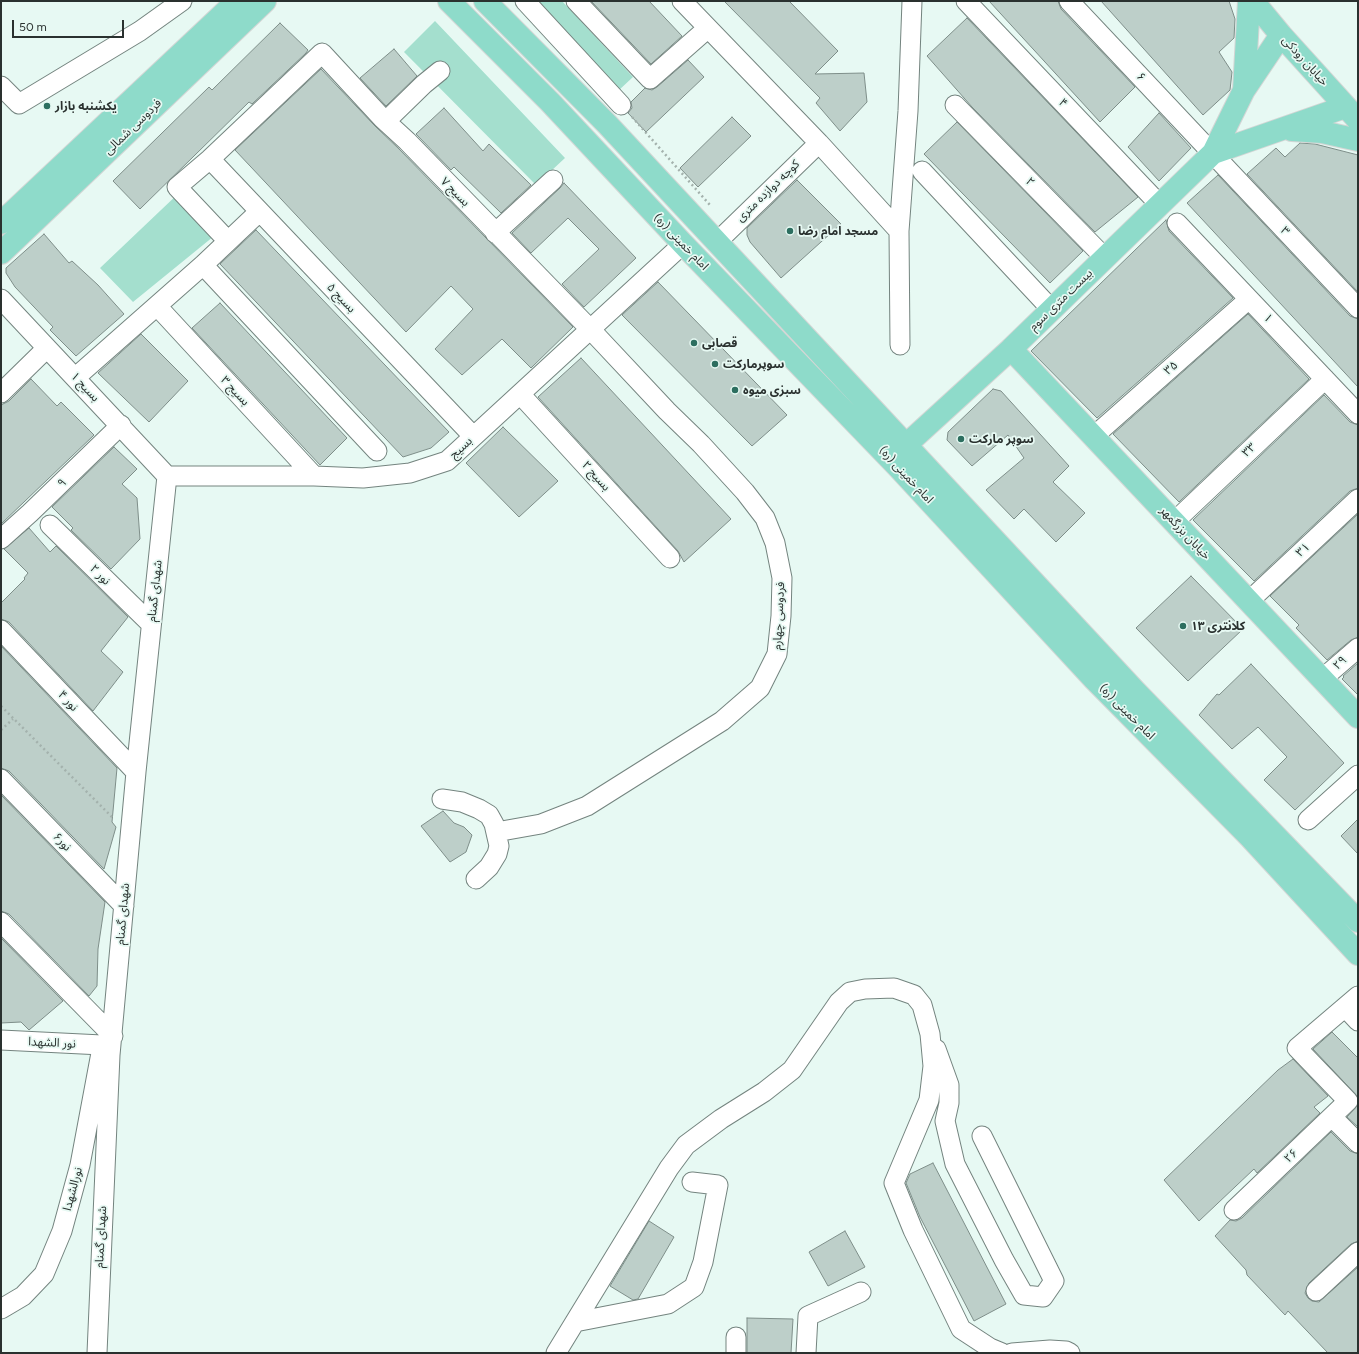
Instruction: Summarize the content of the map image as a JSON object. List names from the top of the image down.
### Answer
{
  "streets": {
    "main road": [
      "خیابان رودکی",
      "فردوسی شمالی",
      "امام خمینی (ره)",
      "بیست متری سوم",
      "خیابان بزرگمهر"
    ],
    "street": [
      "۶",
      "۴",
      "۲",
      "کوچه دوازده متری",
      "بسیج ۷",
      "۳",
      "بسیج ۵",
      "۱",
      "۳۵",
      "بسیج ۱",
      "بسیج ۳",
      "بسیج",
      "۳۳",
      "بسیج ۲",
      "۹",
      "۳۱",
      "نور ۲",
      "شهدای گمنام",
      "فردوسی چهارم",
      "۲۹",
      "نور ۴",
      "نور۶",
      "نور الشهدا",
      "۲۶",
      "نورالشهدا"
    ]
  },
  "crossings": [
    ["خیابان رودکی", "بیست متری سوم"],
    ["۶", "۳"],
    ["۶", "بیست متری سوم"],
    ["۴", "بیست متری سوم"],
    ["۲", "بیست متری سوم"],
    ["کوچه دوازده متری", "امام خمینی (ره)"],
    ["بسیج ۷", "بسیج ۵"],
    ["بسیج ۷", "بسیج"],
    ["بسیج ۷", "فردوسی چهارم"],
    ["۳", "بیست متری سوم"],
    ["امام خمینی (ره)", "بیست متری سوم"],
    ["امام خمینی (ره)", "بسیج"],
    ["بسیج ۵", "بسیج"],
    ["بیست متری سوم", "خیابان بزرگمهر"],
    ["۱", "۳۵"],
    ["۱", "۳۳"],
    ["۳۵", "خیابان بزرگمهر"],
    ["بسیج ۱", "بسیج"],
    ["بسیج ۱", "۹"],
    ["بسیج ۱", "شهدای گمنام"],
    ["بسیج ۳", "بسیج"],
    ["بسیج", "بسیج ۲"],
    ["بسیج", "شهدای گمنام"],
    ["بسیج", "فردوسی چهارم"],
    ["۳۳", "خیابان بزرگمهر"],
    ["خیابان بزرگمهر", "۳۱"],
    ["خیابان بزرگمهر", "۲۹"],
    ["نور ۲", "شهدای گمنام"],
    ["شهدای گمنام", "نور ۴"],
    ["شهدای گمنام", "نور۶"],
    ["شهدای گمنام", "نور الشهدا"],
    ["شهدای گمنام", "نورالشهدا"],
    ["نور الشهدا", "نورالشهدا"]
  ],
  "places": [
    "یکشنبه بازار",
    "مسجد امام رضا",
    "قصابی",
    "سوپرمارکت",
    "سبزی میوه",
    "سوپر مارکت",
    "کلانتری ۱۳"
  ],
  "scale_bar": "50 m"
}
